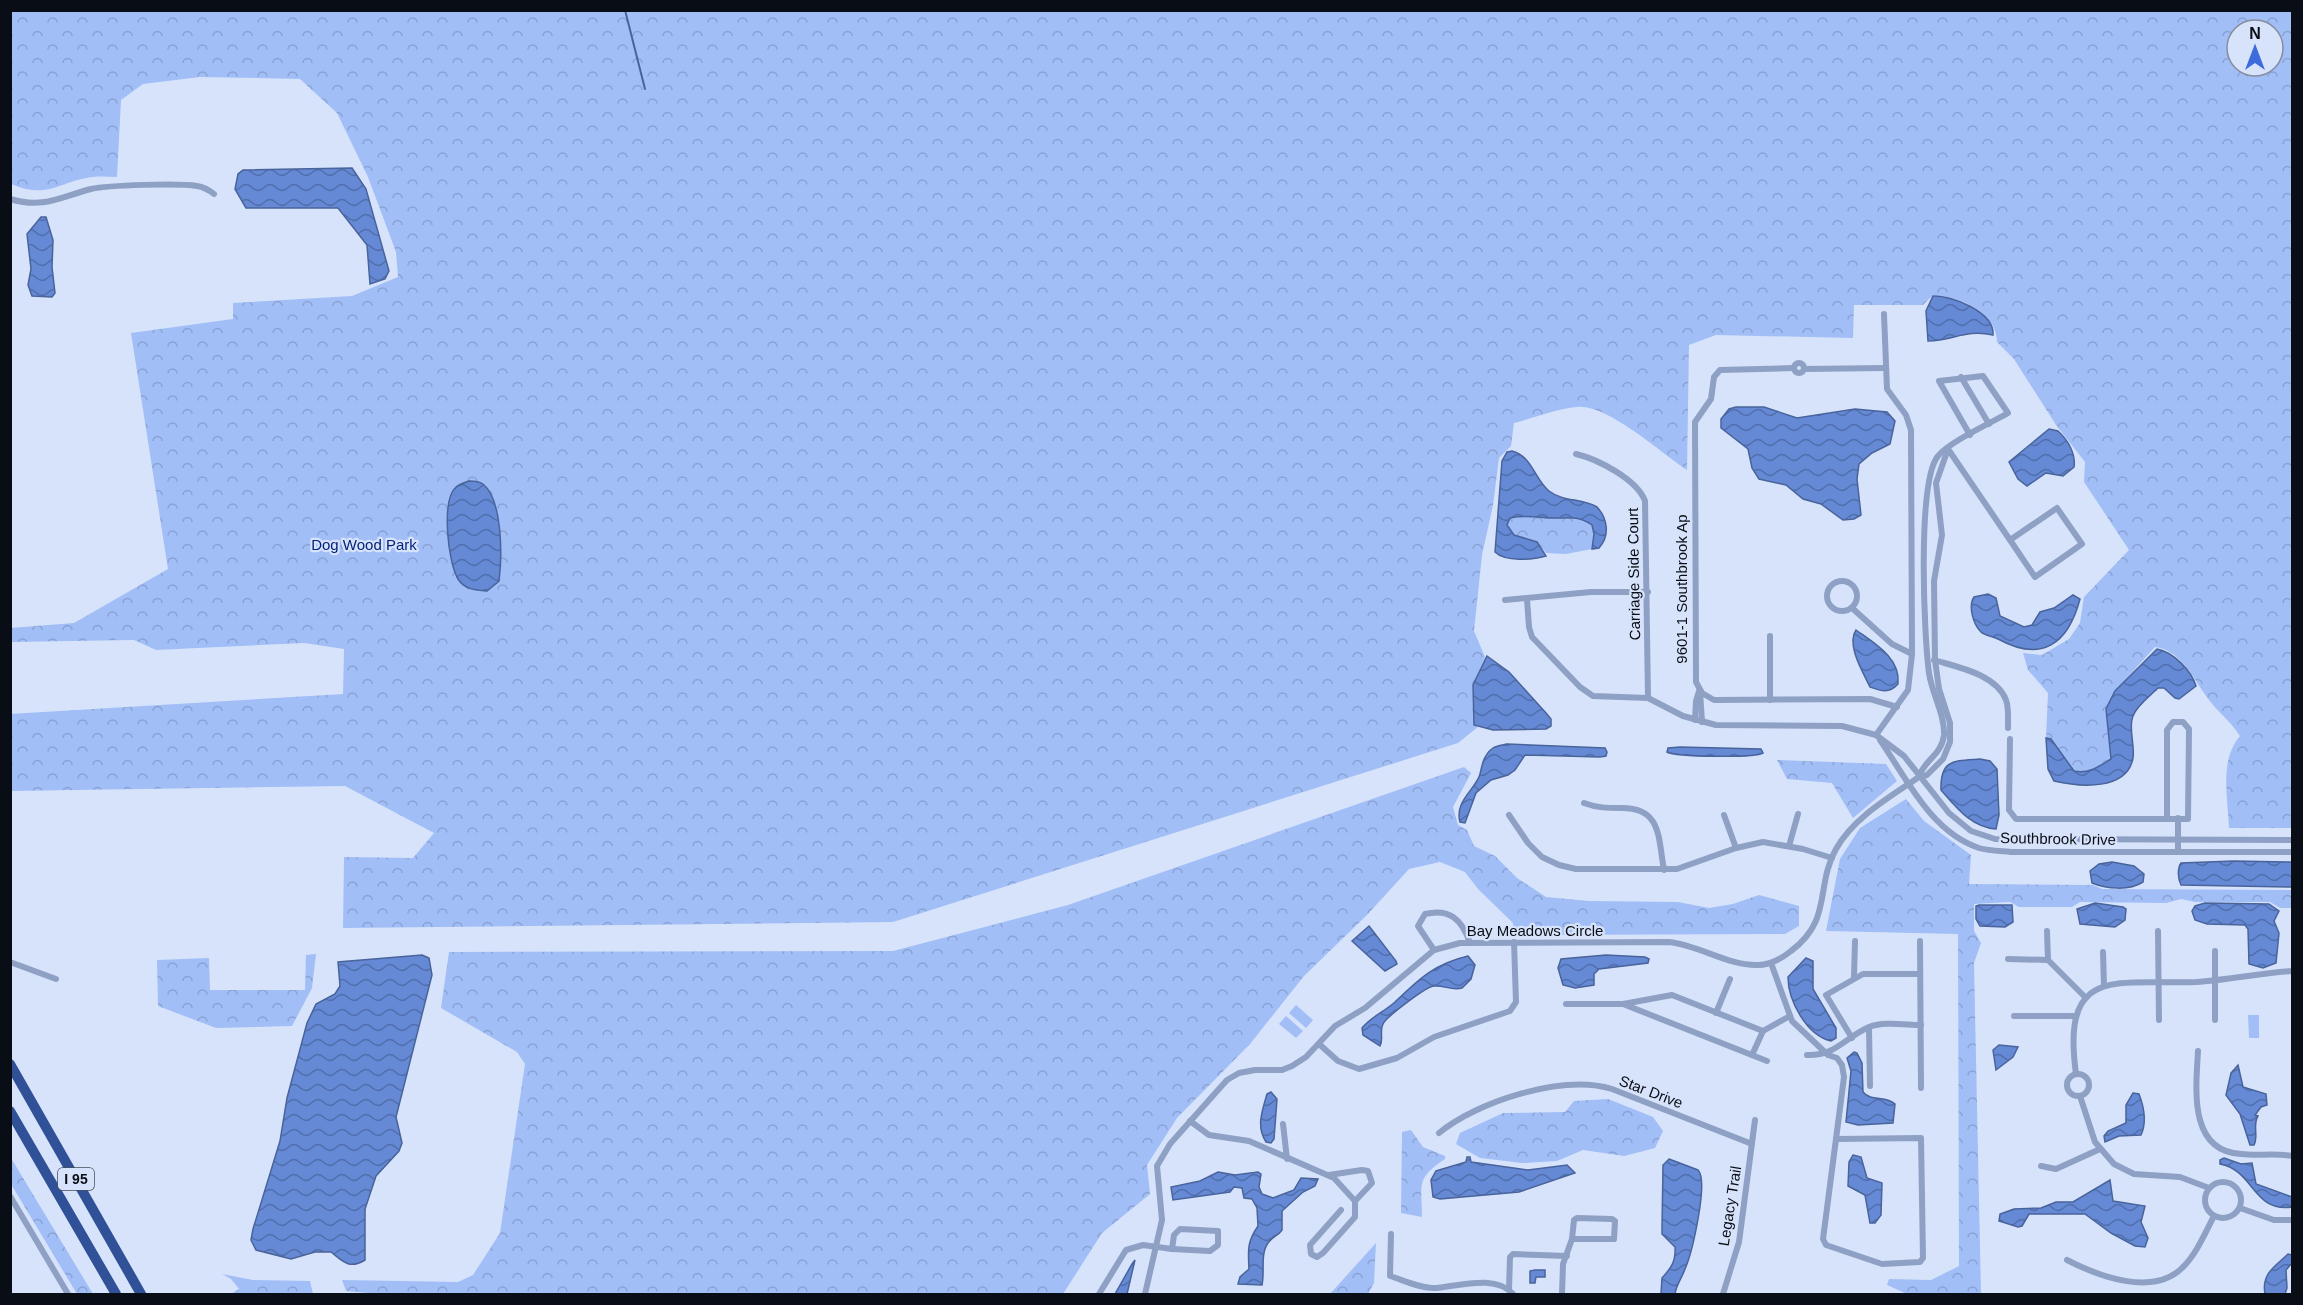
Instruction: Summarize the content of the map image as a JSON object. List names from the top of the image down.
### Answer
{
  "streets": {
    "highway": ["I 95"],
    "street": [
      "Carriage Side Court",
      "9601-1 Southbrook Ap",
      "Southbrook Drive",
      "Bay Meadows Circle",
      "Star Drive",
      "Legacy Trail"
    ]
  },
  "crossings": [
    ["Carriage Side Court", "Southbrook Drive"],
    ["9601-1 Southbrook Ap", "Southbrook Drive"],
    ["Star Drive", "Legacy Trail"]
  ],
  "parks": ["Dog Wood Park"],
  "north": "top"
}
